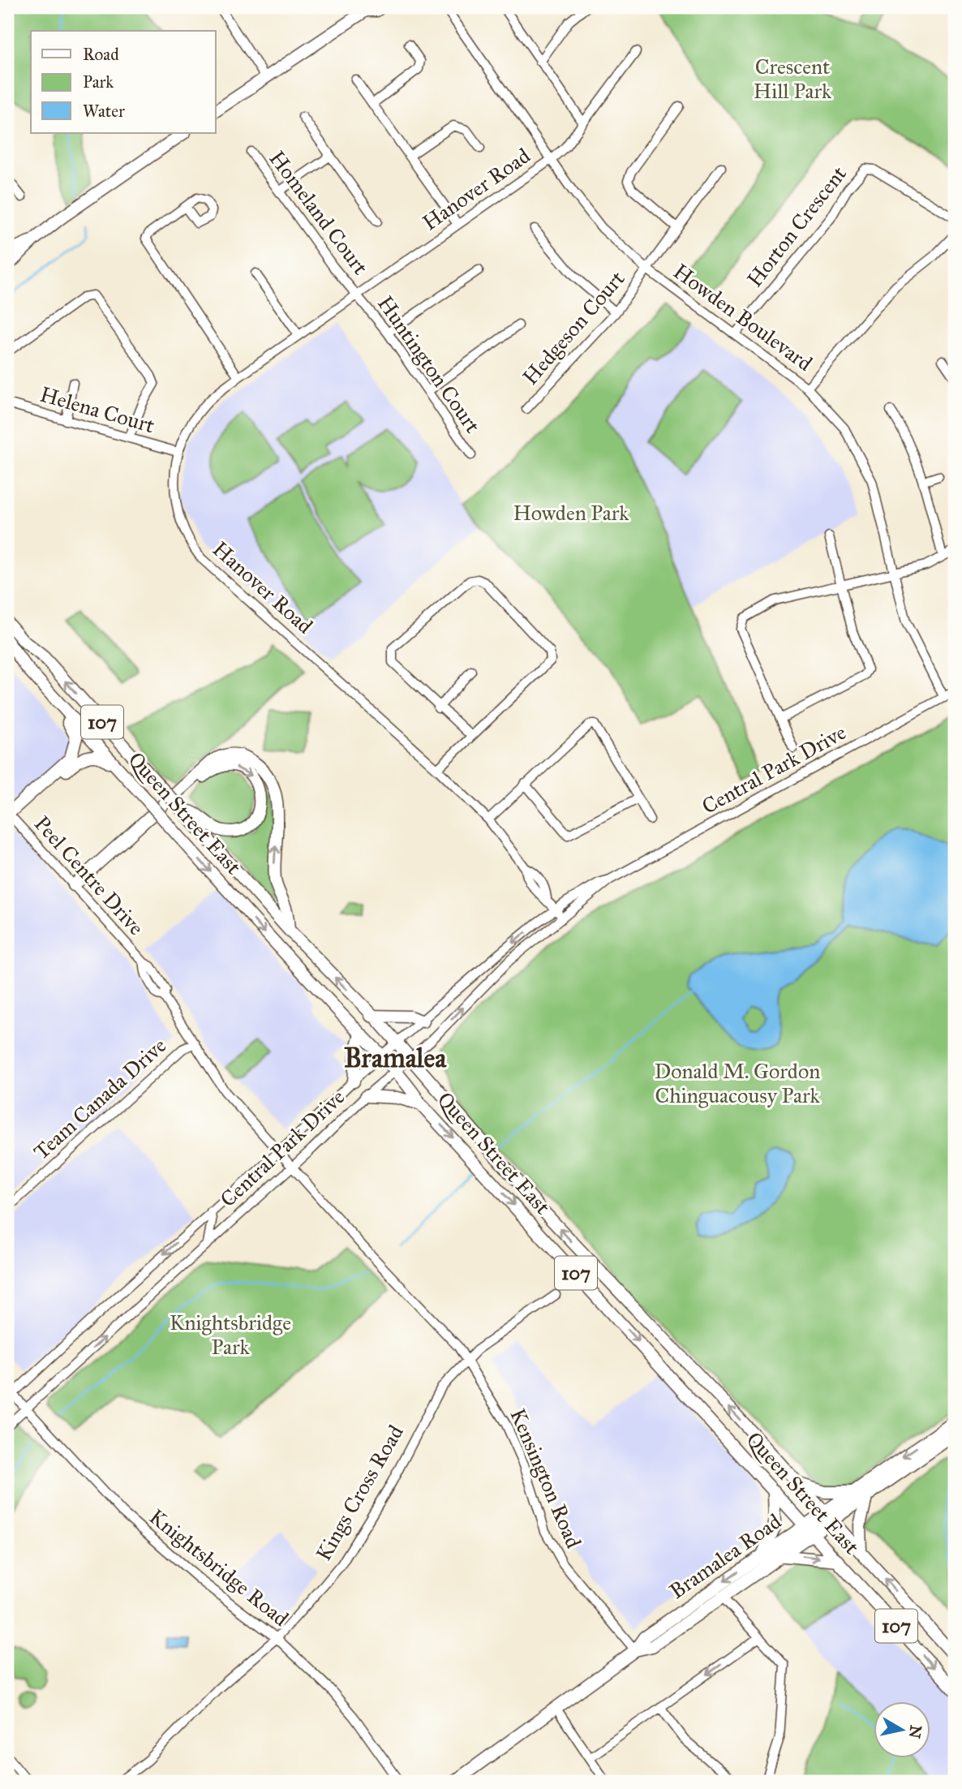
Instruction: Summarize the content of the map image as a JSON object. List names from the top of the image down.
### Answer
{
  "streets": {
    "main road": ["107", "Queen Street East", "Bramalea Road"],
    "street": [
      "Hanover Road",
      "Homeland Court",
      "Horton Crescent",
      "Howden Boulevard",
      "Hedgeson Court",
      "Huntington Court",
      "Helena Court",
      "Central Park Drive",
      "Peel Centre Drive",
      "Team Canada Drive",
      "Kensington Road",
      "Kings Cross Road",
      "Knightsbridge Road"
    ]
  },
  "crossings": [
    ["Hanover Road", "Homeland Court"],
    ["Hanover Road", "Howden Boulevard"],
    ["Hanover Road", "Huntington Court"],
    ["Hanover Road", "Helena Court"],
    ["Hanover Road", "Central Park Drive"],
    ["Homeland Court", "Huntington Court"],
    ["Horton Crescent", "Howden Boulevard"],
    ["Howden Boulevard", "Hedgeson Court"],
    ["Howden Boulevard", "Central Park Drive"],
    ["Central Park Drive", "Queen Street East"],
    ["Central Park Drive", "Peel Centre Drive"],
    ["Central Park Drive", "Kensington Road"],
    ["Central Park Drive", "Knightsbridge Road"],
    ["Queen Street East", "Bramalea Road"],
    ["Peel Centre Drive", "Team Canada Drive"],
    ["Peel Centre Drive", "Kensington Road"],
    ["Kensington Road", "Kings Cross Road"],
    ["Kensington Road", "Bramalea Road"],
    ["Kings Cross Road", "Knightsbridge Road"]
  ],
  "districts": ["Bramalea"],
  "parks": [
    "Crescent Hill Park",
    "Howden Park",
    "Donald M. Gordon Chinguacousy Park",
    "Knightsbridge Park"
  ],
  "legend": ["Road", "Park", "Water"],
  "north": "right"
}
